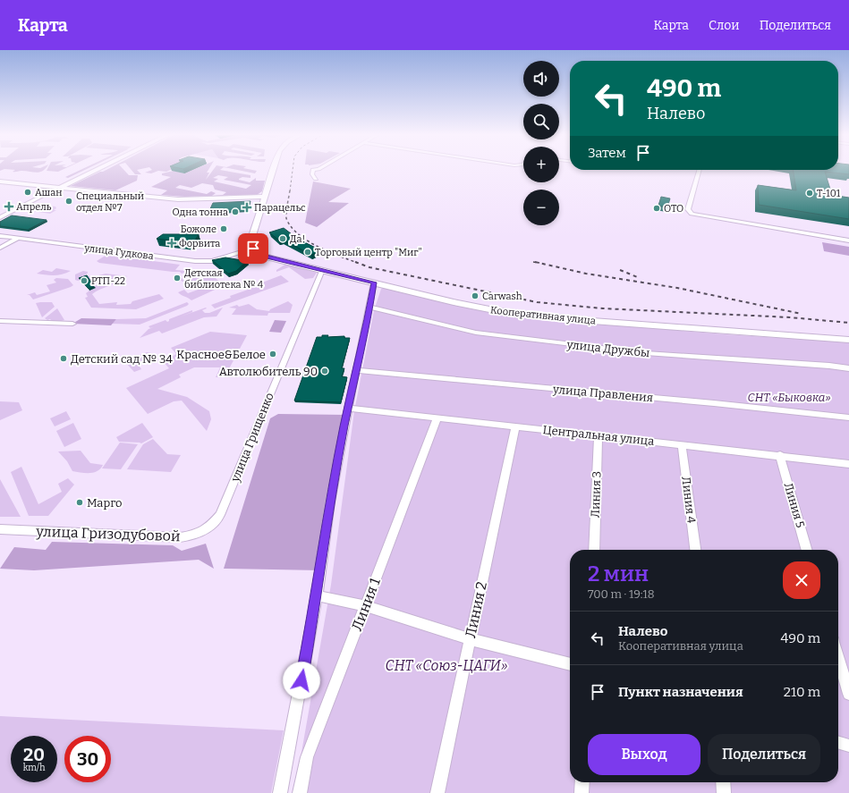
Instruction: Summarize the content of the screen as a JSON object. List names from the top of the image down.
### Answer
{
  "streets": {
    "main road": ["Кооперативная улица"],
    "street": [
      "улица Гудкова",
      "улица Дружбы",
      "улица Правления",
      "Центральная улица",
      "улица Грищенко",
      "Линия 3",
      "Линия 4",
      "Линия 5",
      "улица Гризодубовой",
      "Линия 1",
      "Линия 2"
    ]
  },
  "crossings": [
    ["улица Гудкова", "Кооперативная улица"],
    ["Кооперативная улица", "улица Грищенко"],
    ["Центральная улица", "Линия 3"],
    ["Центральная улица", "Линия 4"],
    ["Центральная улица", "Линия 5"],
    ["Центральная улица", "Линия 1"],
    ["Центральная улица", "Линия 2"],
    ["улица Грищенко", "улица Гризодубовой"]
  ],
  "parks": ["СНТ «Быковка»", "СНТ «Союз-ЦАГИ»"],
  "places": {
    "other": [
      "Ашан",
      "Т-101",
      "Специальный отдел №7",
      "ОТО",
      "Одна тонна",
      "Божоле",
      "Да!",
      "Торговый центр \"Миг\"",
      "Детская библиотека № 4",
      "РТП-22",
      "Carwash",
      "Красное&Белое",
      "Детский сад № 34",
      "Автолюбитель 90",
      "Марго"
    ],
    "health": ["Апрель", "Парацельс", "Форвита"]
  },
  "page": {
    "header": "Карта",
    "nav": ["Карта", "Слои", "Поделиться"],
    "map_buttons": ["+", "−"],
    "turn": ["490 m", "Налево"],
    "then": "Затем",
    "heading": ["2 мин", "700 m · 19:18"],
    "list": [
      {
        "name": "Налево",
        "note": "Кооперативная улица",
        "value": "490 m"
      },
      {
        "name": "Пункт назначения",
        "value": "210 m"
      }
    ],
    "buttons": ["Выход", "Поделиться"],
    "speed": "20 km/h",
    "limit": "30"
  }
}
